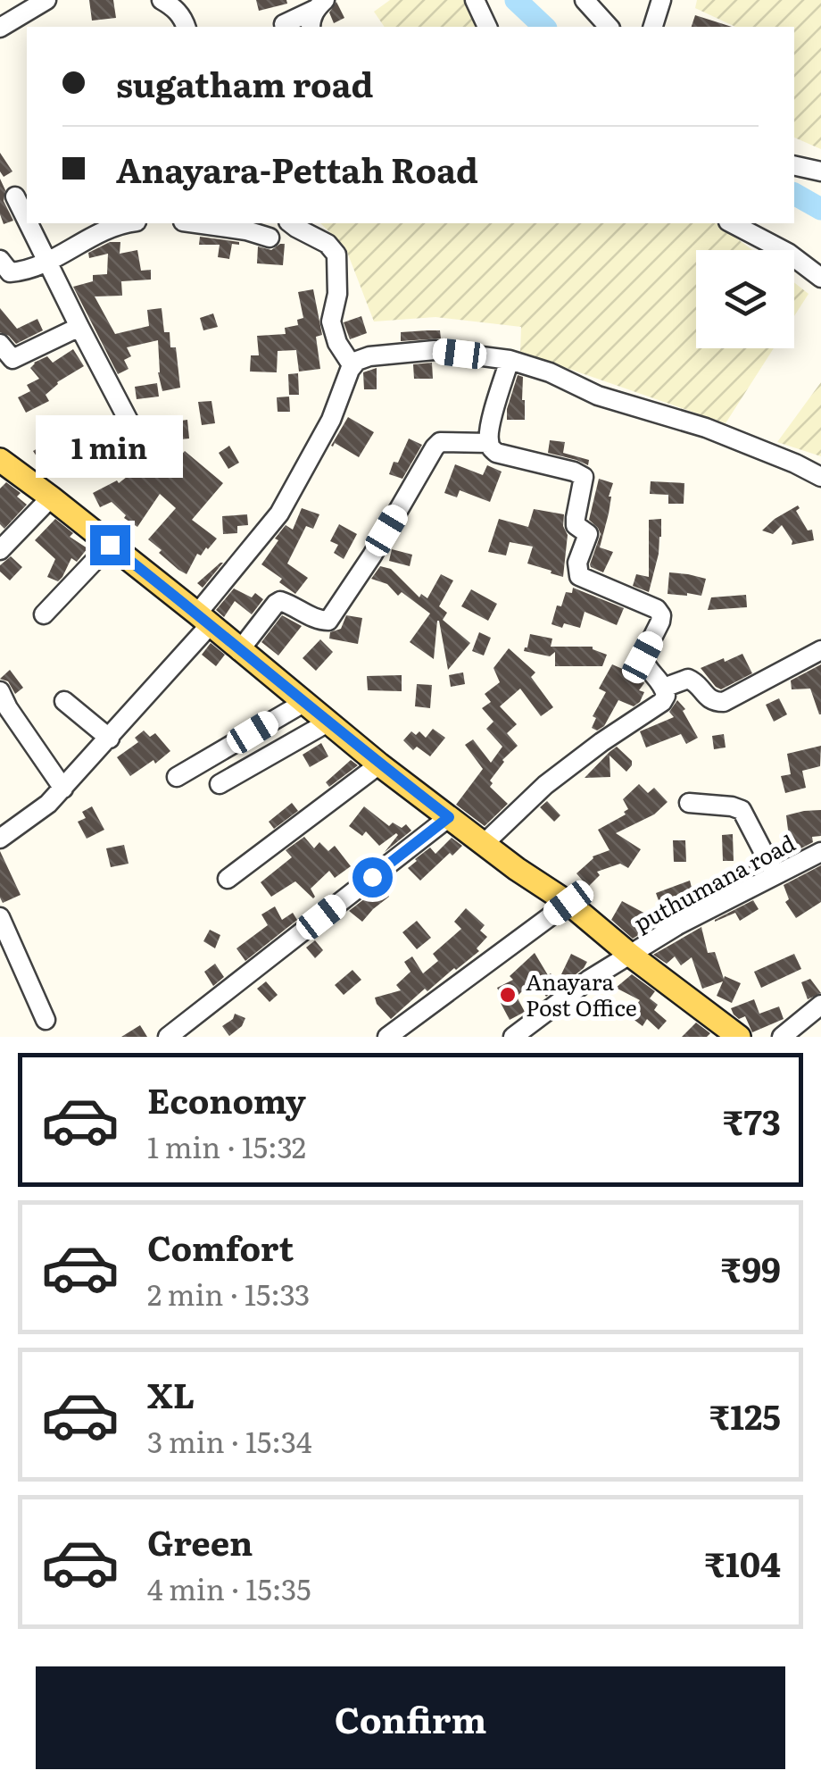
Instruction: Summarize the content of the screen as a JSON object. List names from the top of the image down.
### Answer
{
  "streets": {
    "street": ["puthumana road"]
  },
  "places": ["Anayara Post Office"],
  "page": {
    "banner": ["sugatham road", "Anayara-Pettah Road"],
    "bubble": "1 min",
    "list": [
      {
        "name": "Economy",
        "note": "1 min · 15:32",
        "value": "₹73"
      },
      {
        "name": "Comfort",
        "note": "2 min · 15:33",
        "value": "₹99"
      },
      {
        "name": "XL",
        "note": "3 min · 15:34",
        "value": "₹125"
      },
      {
        "name": "Green",
        "note": "4 min · 15:35",
        "value": "₹104"
      }
    ],
    "buttons": "Confirm"
  }
}
